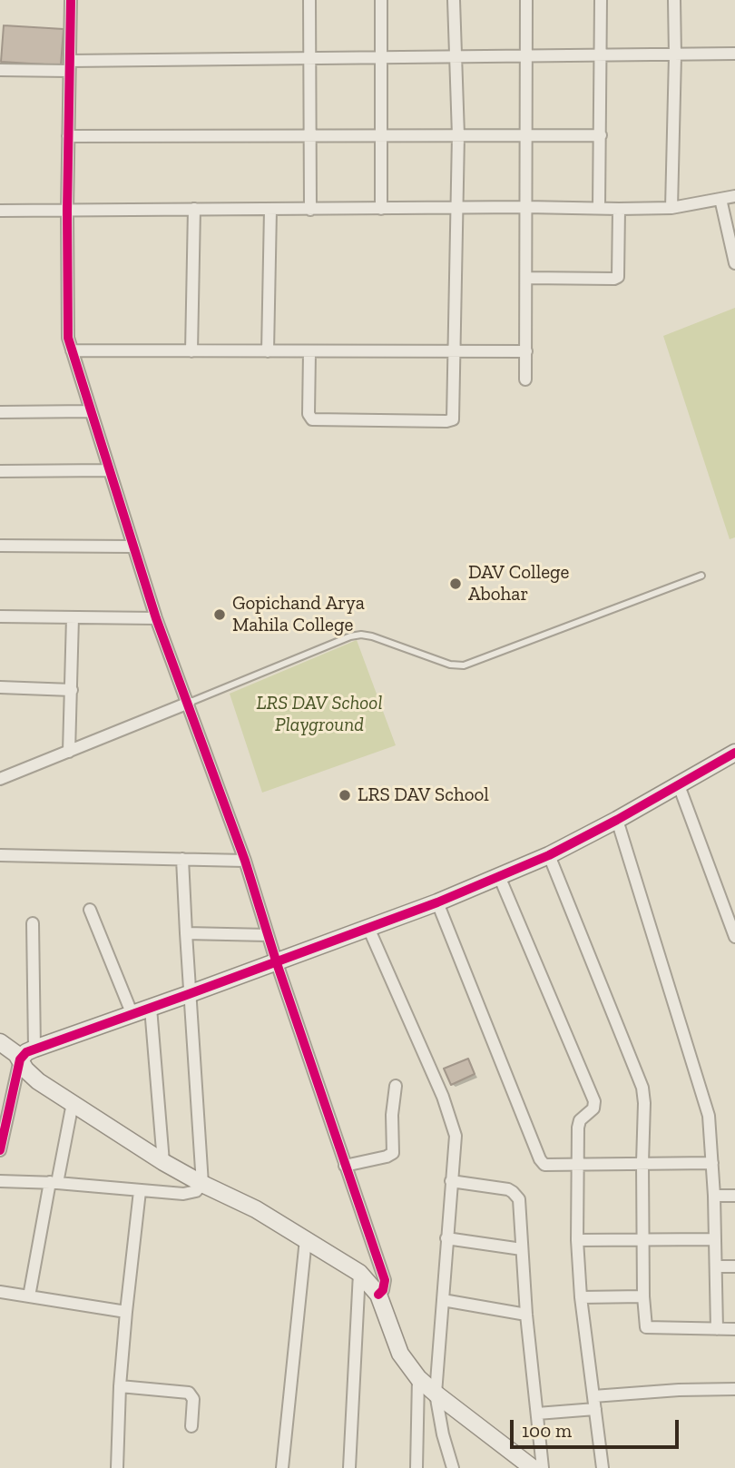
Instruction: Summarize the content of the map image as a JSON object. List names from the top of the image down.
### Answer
{
  "parks": ["LRS DAV School Playground"],
  "places": ["DAV College Abohar", "Gopichand Arya Mahila College", "LRS DAV School"],
  "scale_bar": "100 m"
}
